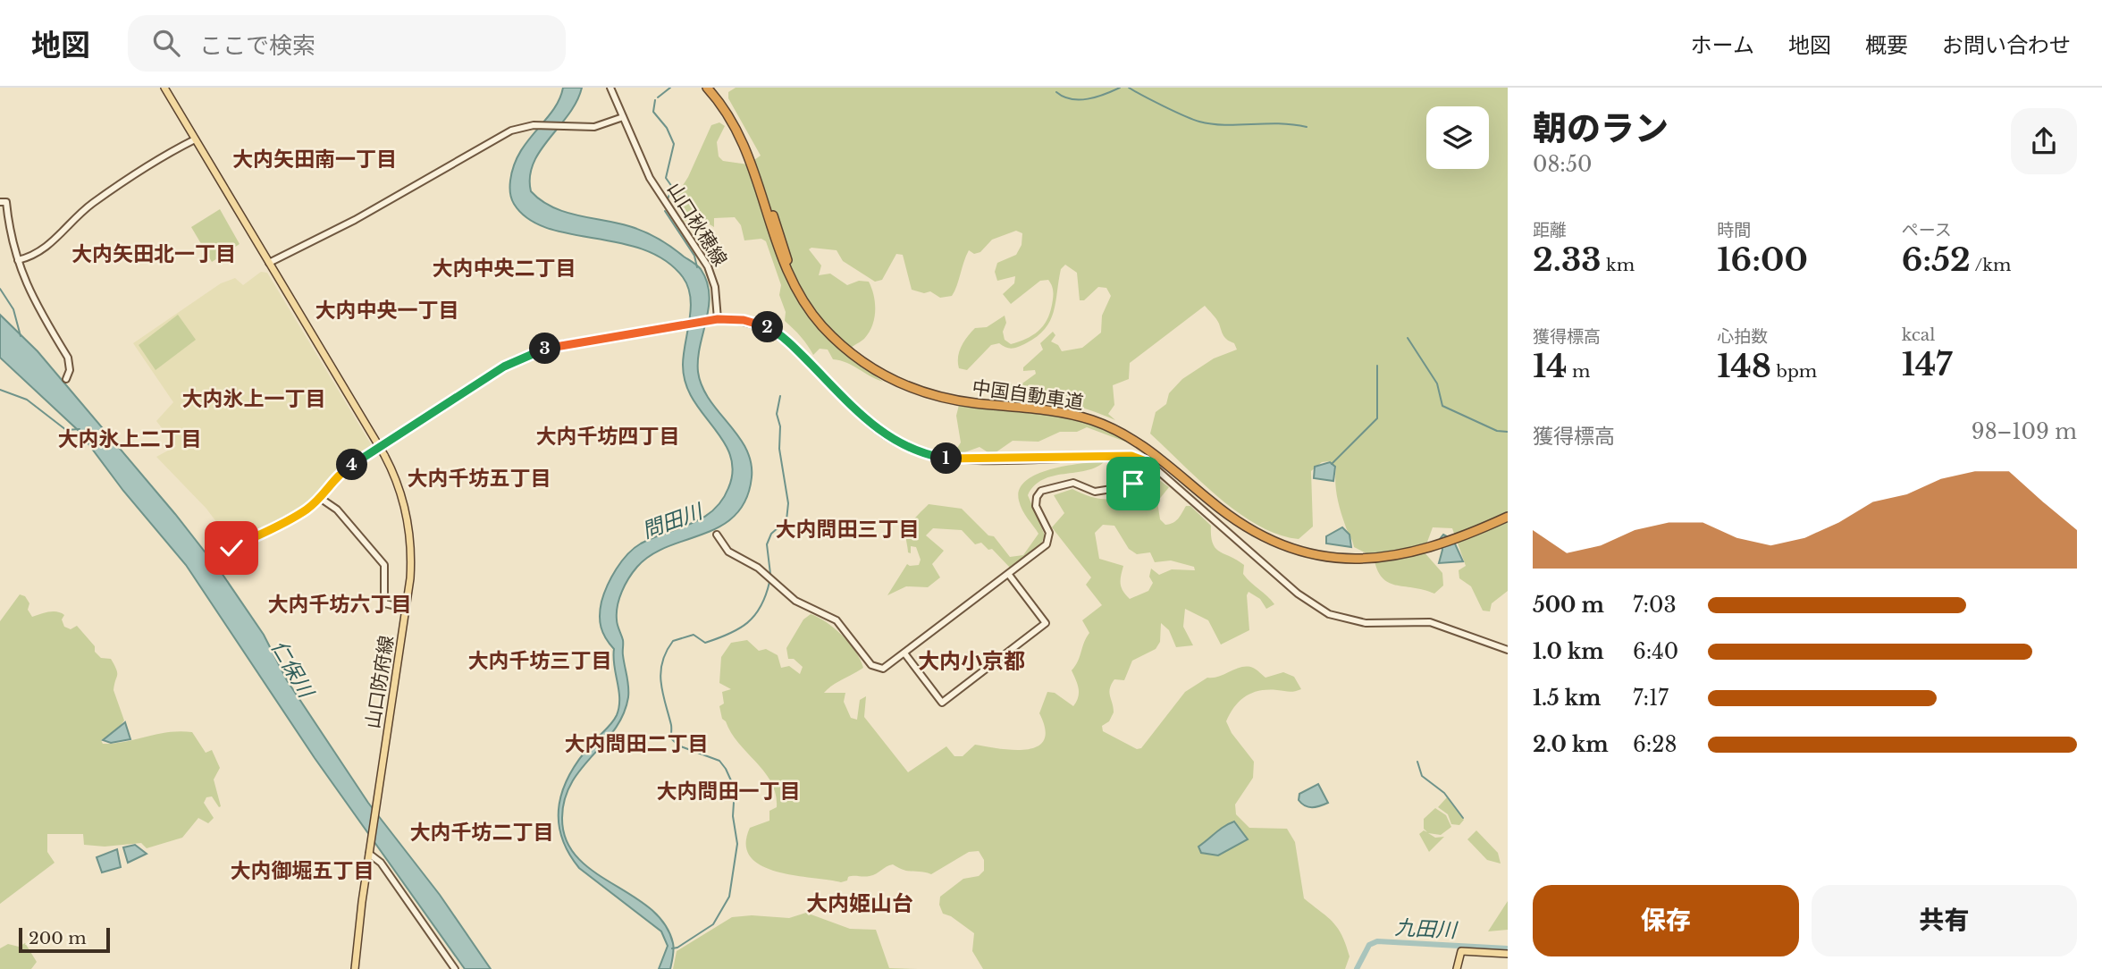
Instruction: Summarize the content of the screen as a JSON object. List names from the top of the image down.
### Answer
{
  "streets": {
    "highway": ["中国自動車道"],
    "main road": ["山口防府線"],
    "street": ["山口秋穂線"]
  },
  "districts": [
    "大内矢田南一丁目",
    "大内矢田北一丁目",
    "大内中央二丁目",
    "大内中央一丁目",
    "大内氷上一丁目",
    "大内千坊四丁目",
    "大内氷上二丁目",
    "大内千坊五丁目",
    "大内問田三丁目",
    "大内千坊六丁目",
    "大内千坊三丁目",
    "大内小京都",
    "大内問田二丁目",
    "大内問田一丁目",
    "大内千坊二丁目",
    "大内御堀五丁目",
    "大内姫山台"
  ],
  "water": ["問田川", "仁保川", "九田川"],
  "scale_bar": "200 m",
  "page": {
    "header": "地図",
    "search": "ここで検索",
    "nav": [
      "ホーム",
      "地図",
      "概要",
      "お問い合わせ"
    ],
    "heading": ["朝のラン", "08:50"],
    "stats": [
      ["距離", "2.33 km"],
      ["時間", "16:00"],
      ["ペース", "6:52 /km"],
      ["獲得標高", "14 m"],
      ["心拍数", "148 bpm"],
      ["kcal", "147"]
    ],
    "pins": [
      "2",
      "3",
      "1",
      "4"
    ],
    "chart": ["獲得標高", "98–109 m"],
    "list": [
      {
        "name": "500 m",
        "note": "7:03"
      },
      {
        "name": "1.0 km",
        "note": "6:40"
      },
      {
        "name": "1.5 km",
        "note": "7:17"
      },
      {
        "name": "2.0 km",
        "note": "6:28"
      }
    ],
    "buttons": ["保存", "共有"],
    "scale": "200 m"
  }
}
